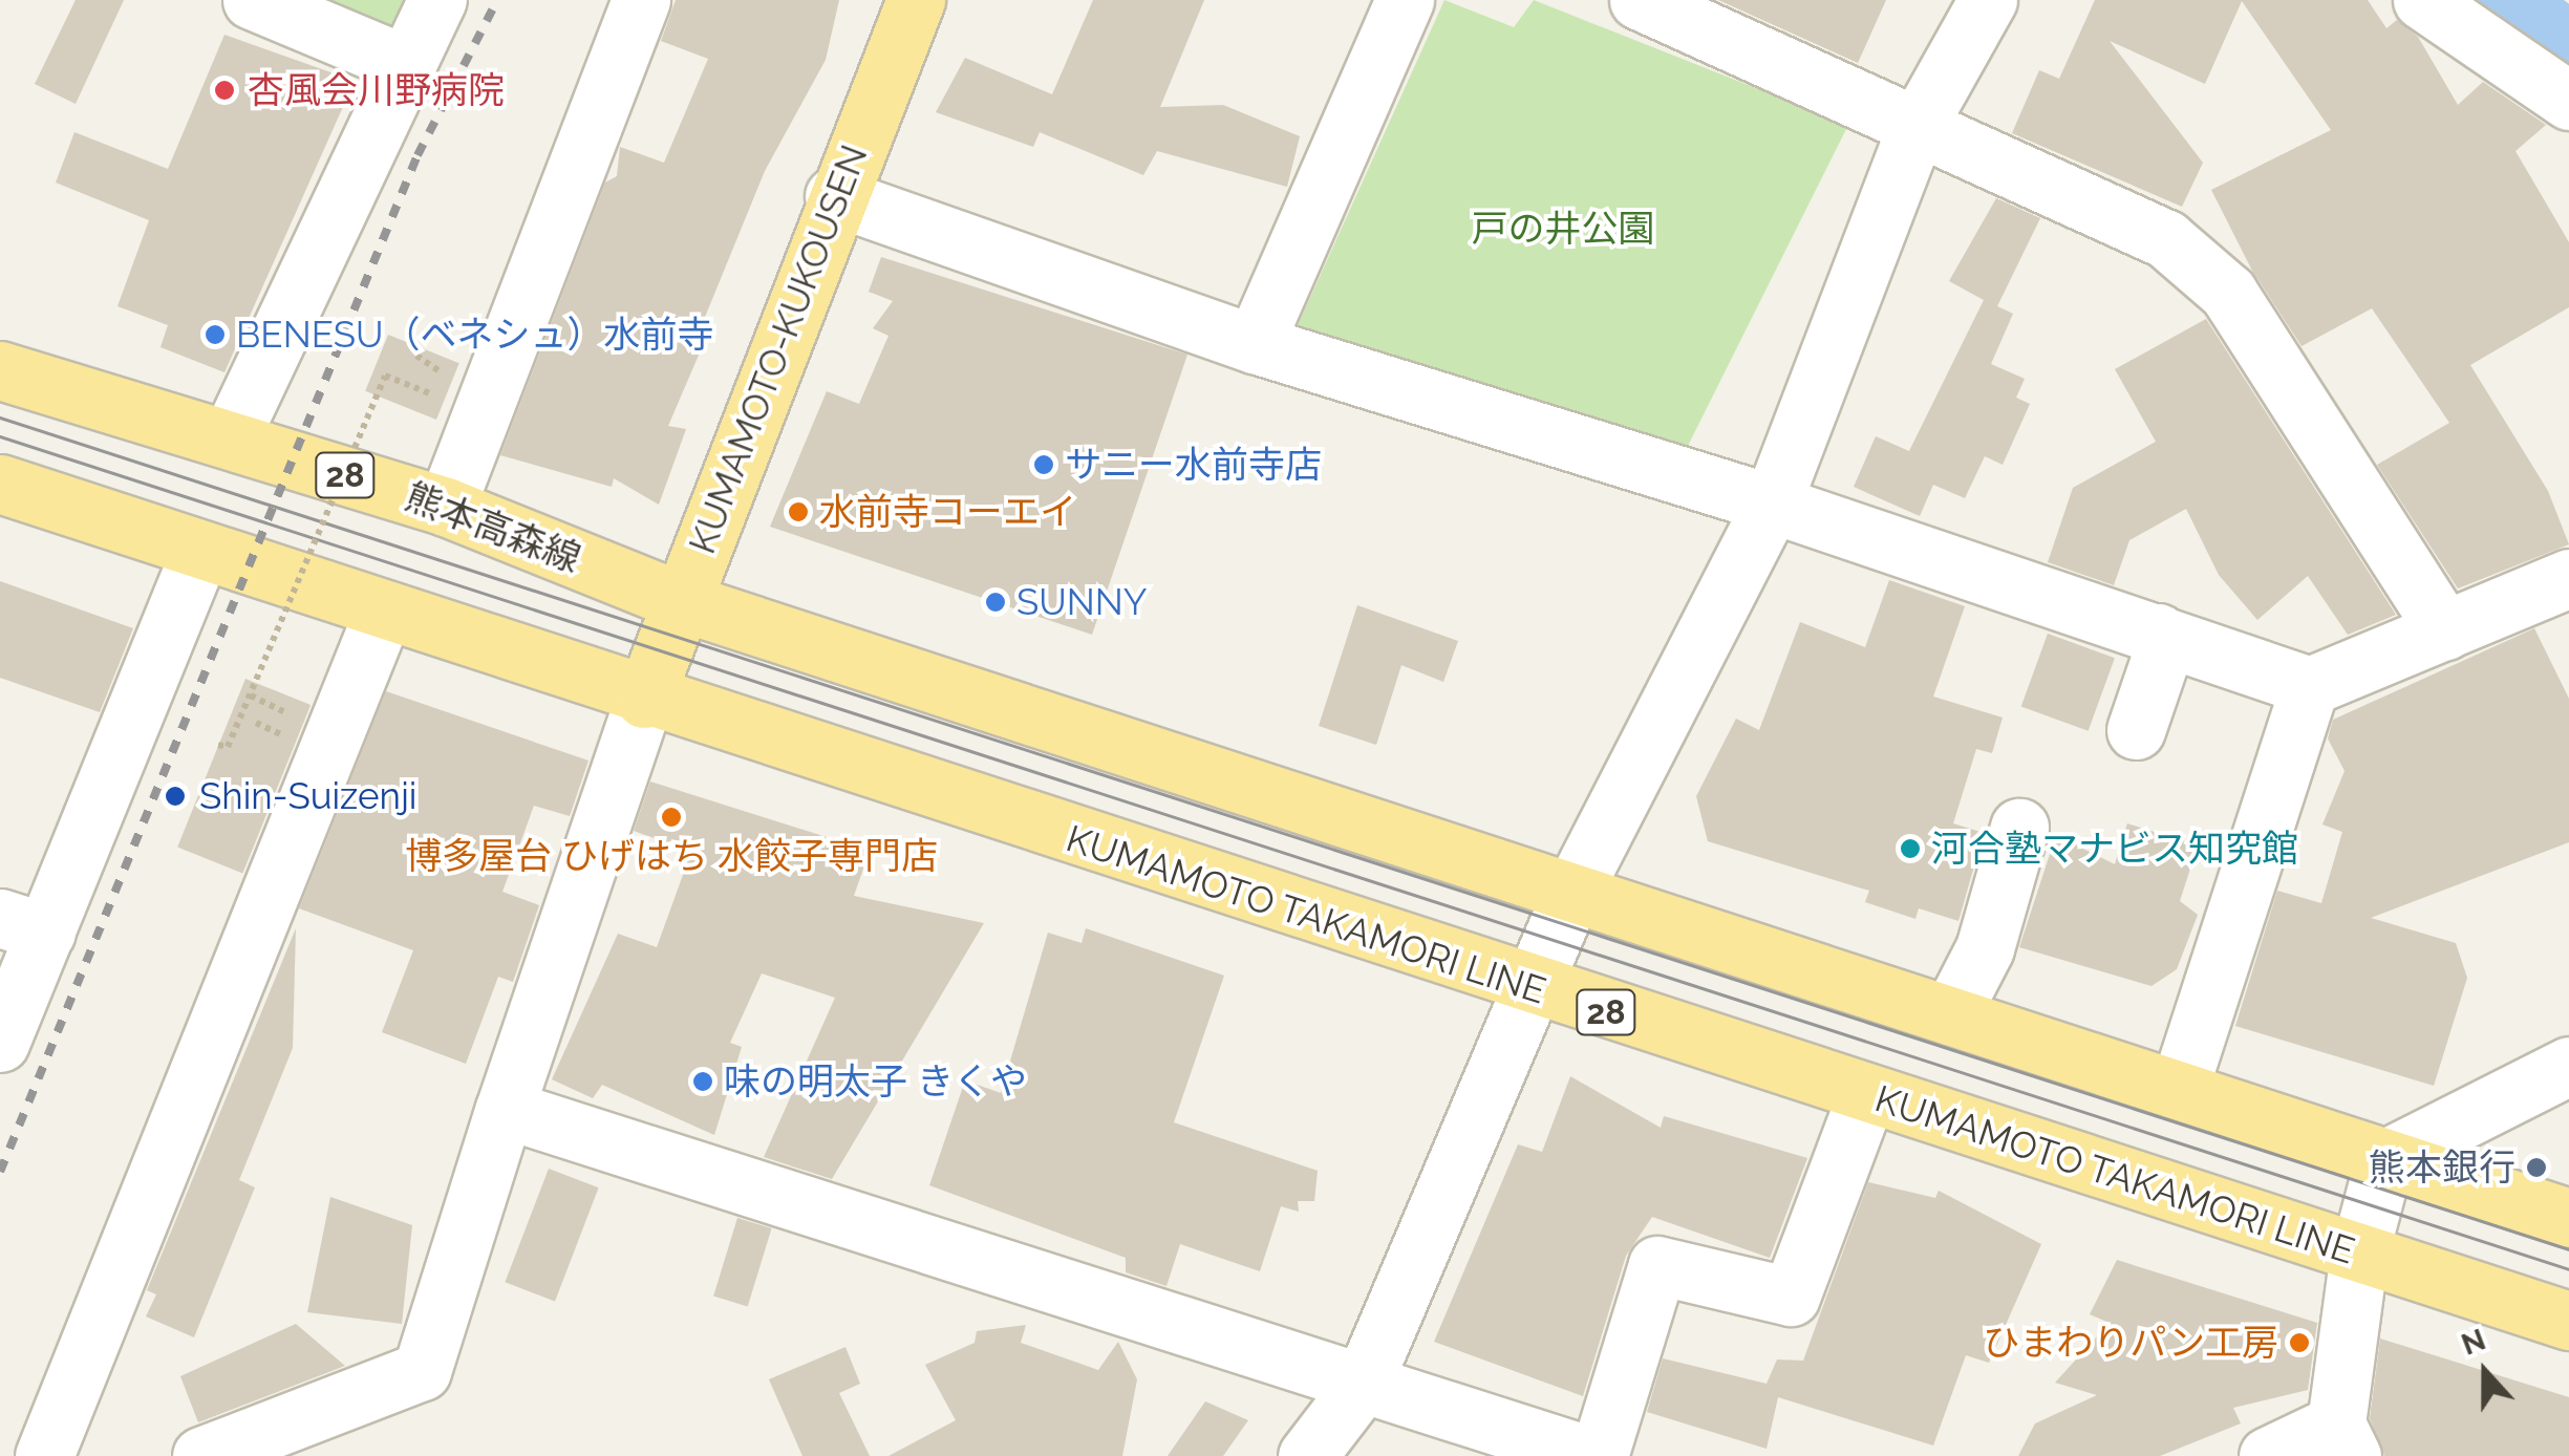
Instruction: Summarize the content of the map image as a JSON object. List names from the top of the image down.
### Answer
{
  "streets": {
    "main road": [
      "KUMAMOTO-KUKOUSEN",
      "28",
      "熊本高森線",
      "KUMAMOTO TAKAMORI LINE"
    ]
  },
  "crossings": [
    ["KUMAMOTO-KUKOUSEN", "28"],
    ["KUMAMOTO-KUKOUSEN", "熊本高森線"],
    ["KUMAMOTO-KUKOUSEN", "KUMAMOTO TAKAMORI LINE"],
    ["28", "熊本高森線"],
    ["28", "KUMAMOTO TAKAMORI LINE"]
  ],
  "parks": ["戸の井公園"],
  "places": [
    "杏風会川野病院",
    "BENESU（ベネシュ）水前寺",
    "サニー水前寺店",
    "水前寺コーエイ",
    "SUNNY",
    "Shin-Suizenji",
    "博多屋台 ひげはち 水餃子専門店",
    "河合塾マナビス知究館",
    "味の明太子 きくや",
    "熊本銀行",
    "ひまわりパン工房"
  ],
  "north": "top"
}
